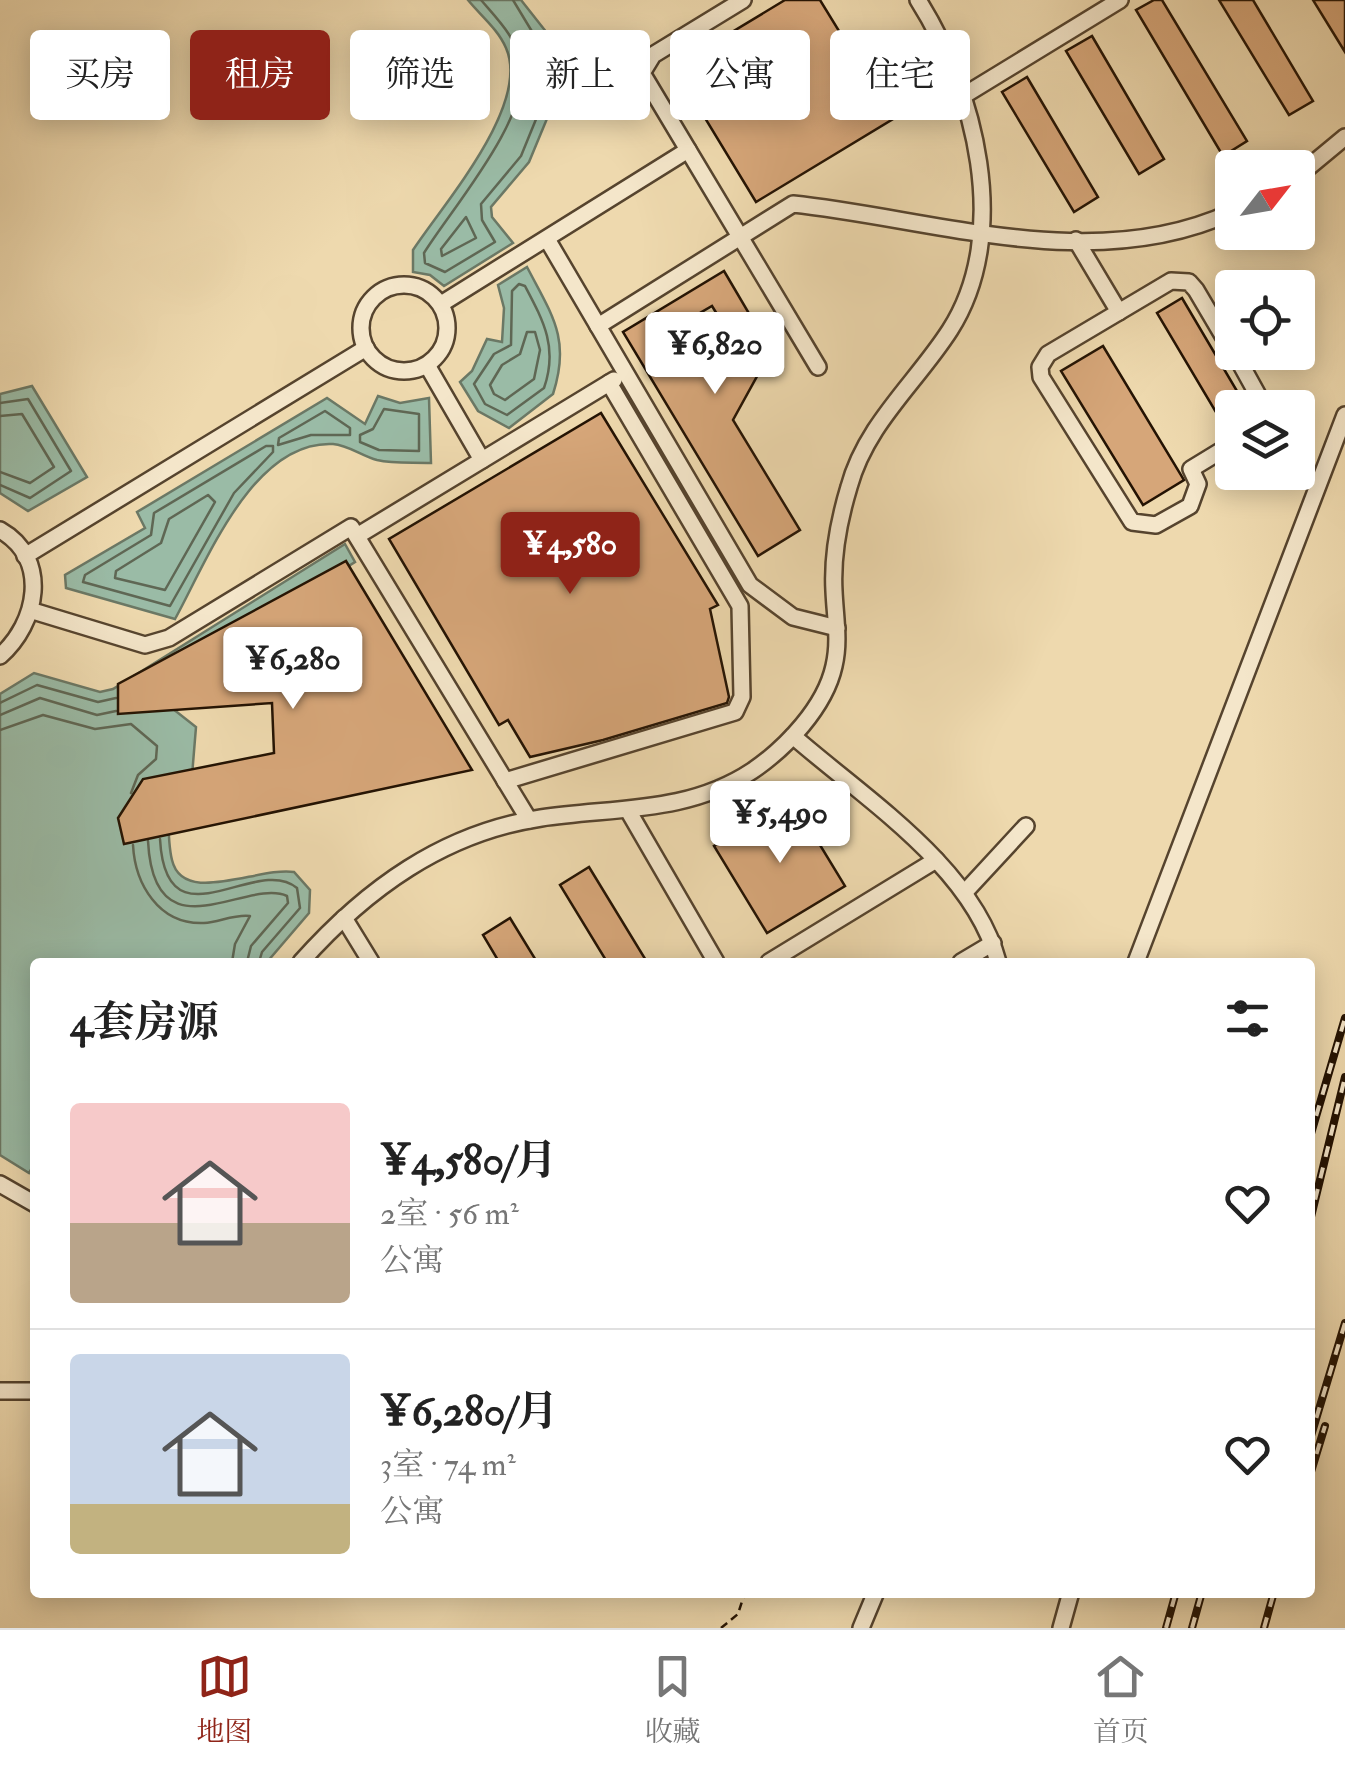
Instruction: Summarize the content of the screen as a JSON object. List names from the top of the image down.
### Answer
{
  "north": "top right",
  "page": {
    "chip": [
      "买房",
      "租房",
      "筛选",
      "新上",
      "公寓",
      "住宅"
    ],
    "price": [
      "¥6,820",
      "¥4,580",
      "¥6,280",
      "¥5,490"
    ],
    "heading": "4套房源",
    "list": [
      {
        "name": "¥4,580/月",
        "note": "2室 · 56 m² · 公寓"
      },
      {
        "name": "¥6,280/月",
        "note": "3室 · 74 m² · 公寓"
      }
    ],
    "tabs": ["地图", "收藏", "首页"]
  }
}
